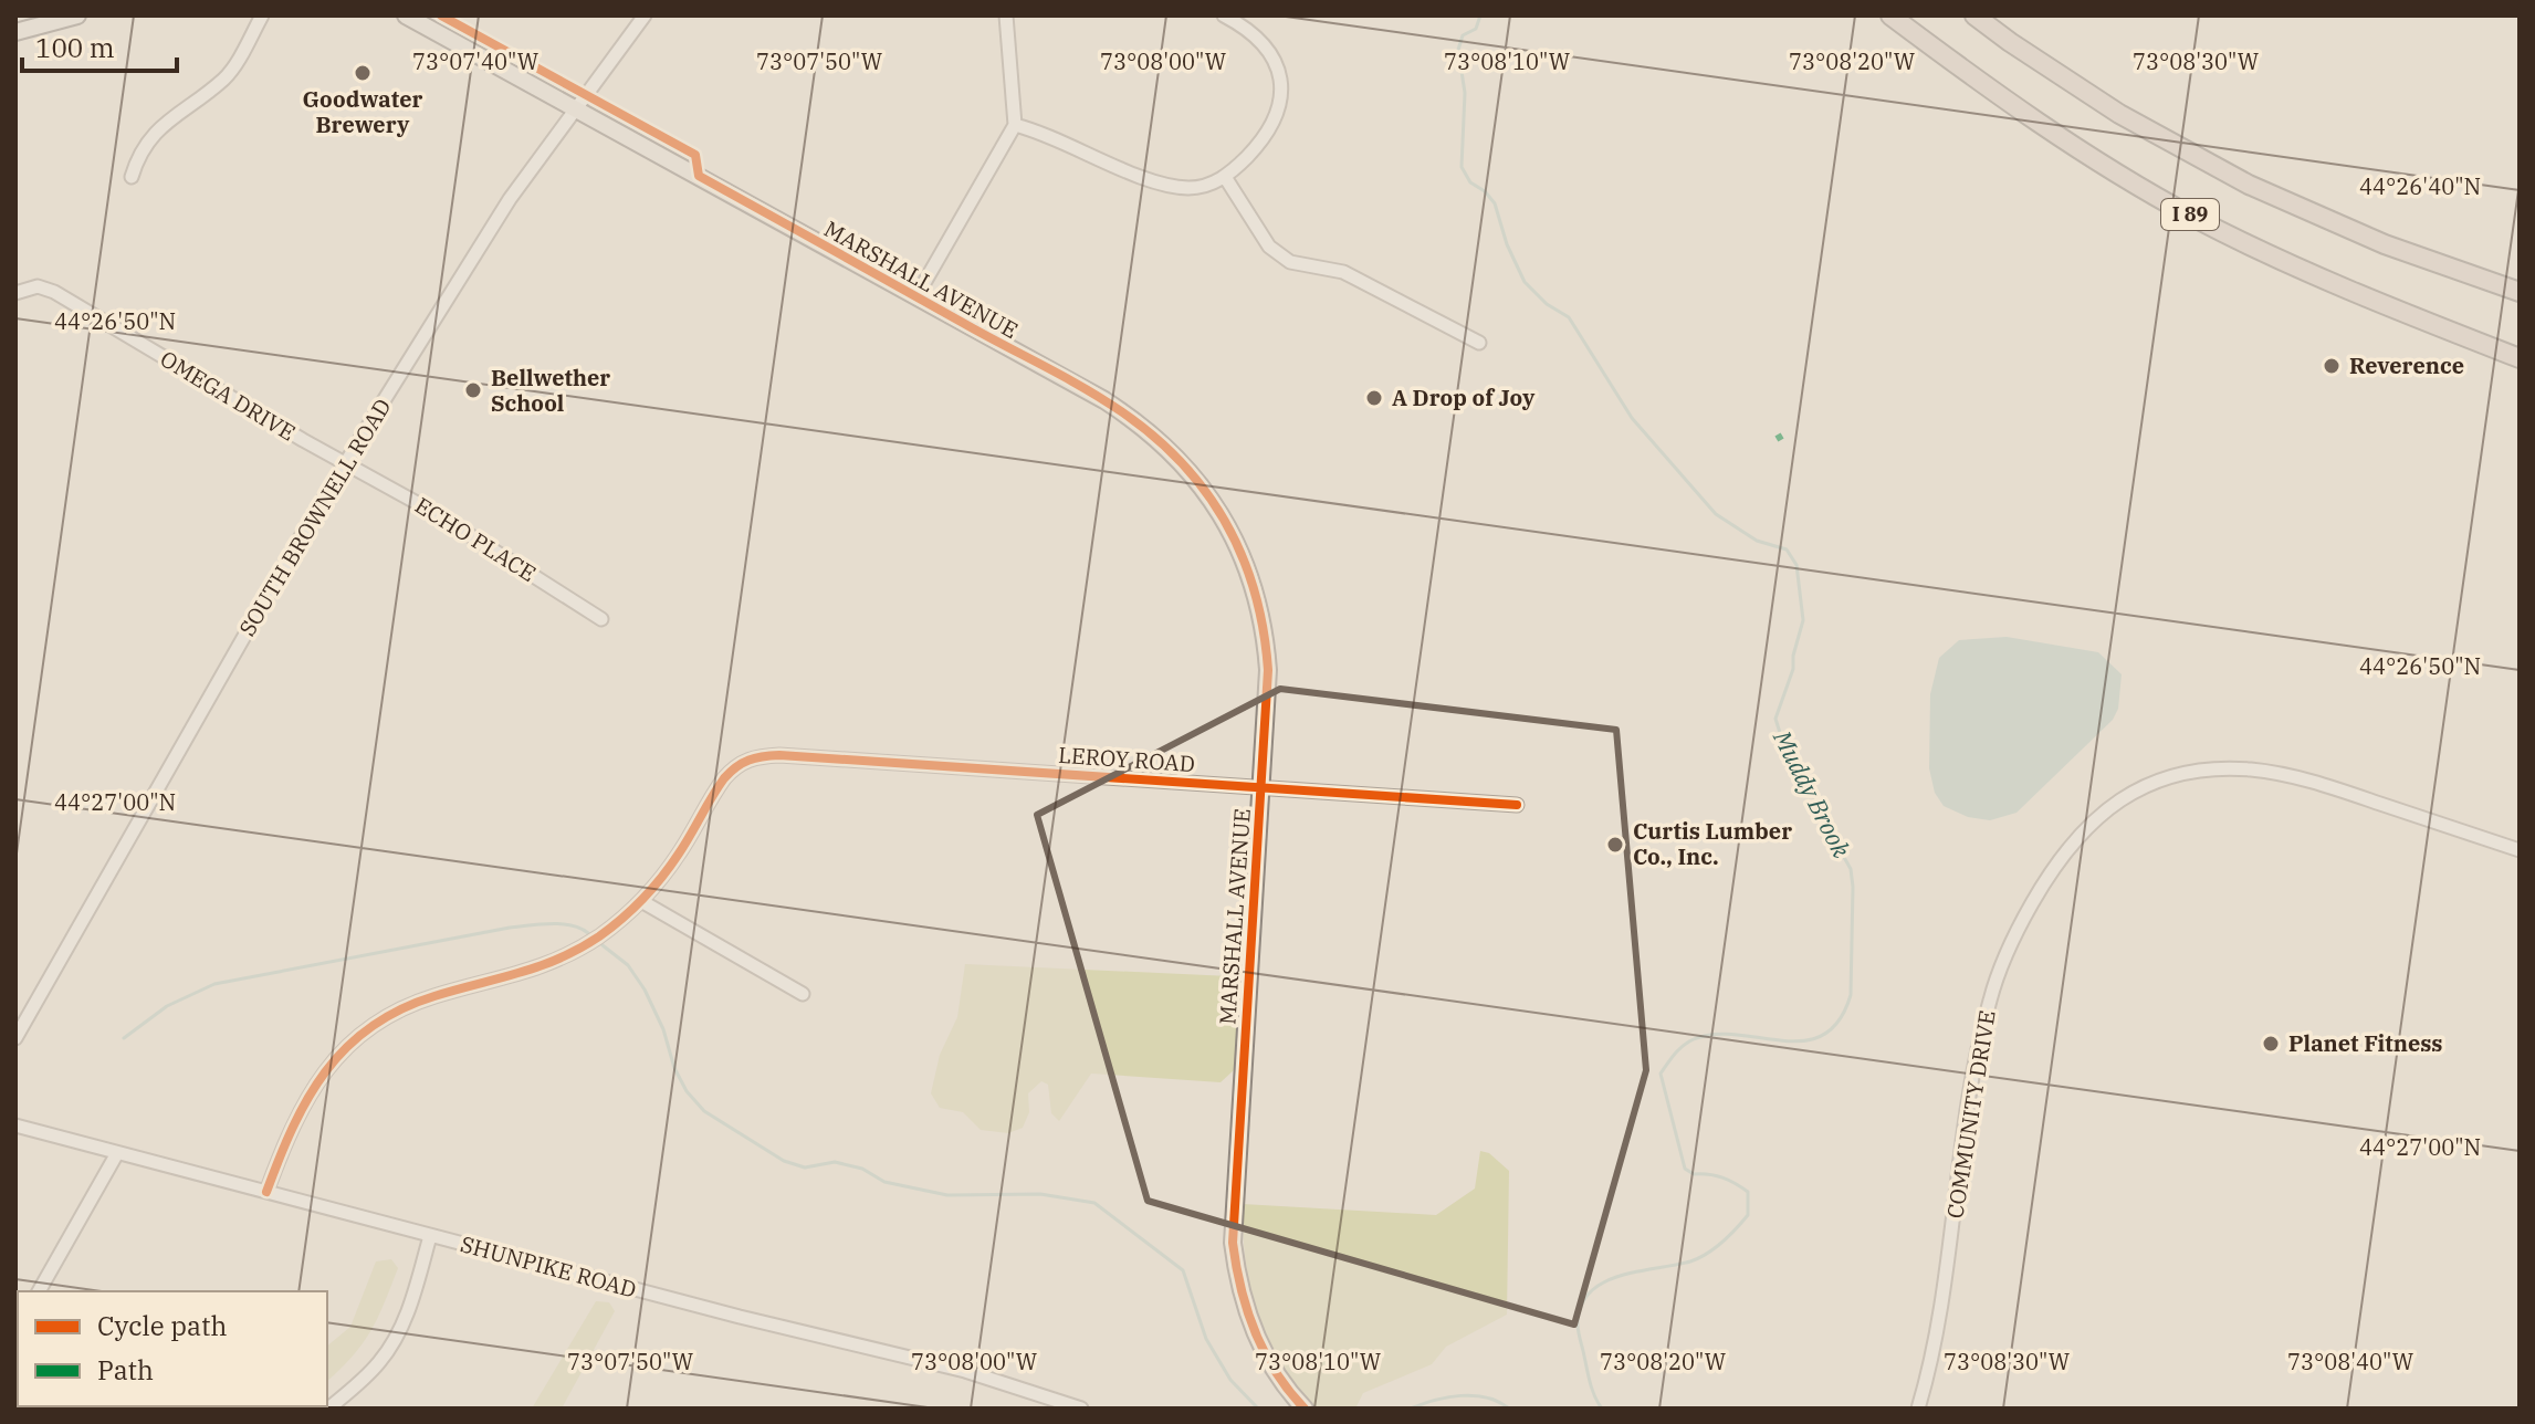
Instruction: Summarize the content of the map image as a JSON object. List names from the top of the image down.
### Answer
{
  "streets": {
    "highway": ["I 89"],
    "main road": ["MARSHALL AVENUE"],
    "street": [
      "OMEGA DRIVE",
      "SOUTH BROWNELL ROAD",
      "ECHO PLACE",
      "LEROY ROAD",
      "COMMUNITY DRIVE",
      "SHUNPIKE ROAD"
    ]
  },
  "crossings": [
    ["MARSHALL AVENUE", "SOUTH BROWNELL ROAD"],
    ["MARSHALL AVENUE", "LEROY ROAD"],
    ["OMEGA DRIVE", "SOUTH BROWNELL ROAD"],
    ["OMEGA DRIVE", "ECHO PLACE"],
    ["SOUTH BROWNELL ROAD", "ECHO PLACE"]
  ],
  "water": ["Muddy Brook"],
  "places": [
    "Goodwater Brewery",
    "Reverence",
    "Bellwether School",
    "A Drop of Joy",
    "Curtis Lumber Co., Inc.",
    "Planet Fitness"
  ],
  "legend": ["Cycle path", "Path"],
  "scale_bar": "100 m",
  "coordinates": [
    "73°07'40\"W",
    "73°07'50\"W",
    "73°08'00\"W",
    "73°08'10\"W",
    "73°08'20\"W",
    "73°08'30\"W",
    "44°26'40\"N",
    "44°26'50\"N",
    "44°27'00\"N",
    "73°08'40\"W"
  ]
}
